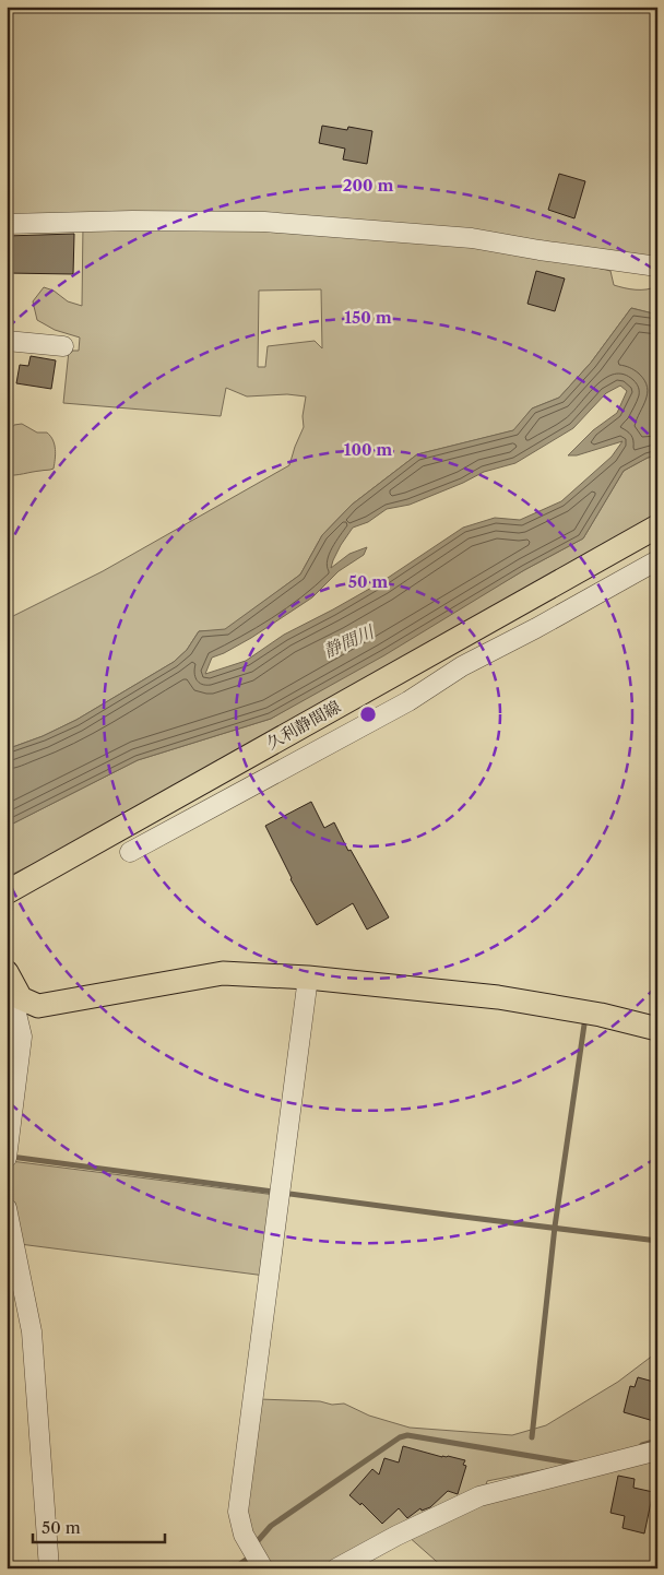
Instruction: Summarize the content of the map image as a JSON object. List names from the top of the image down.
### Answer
{
  "streets": {
    "main road": ["久利静間線"]
  },
  "water": ["静間川"],
  "scale_bar": "50 m",
  "rings": [
    "200 m",
    "150 m",
    "100 m",
    "50 m"
  ]
}
